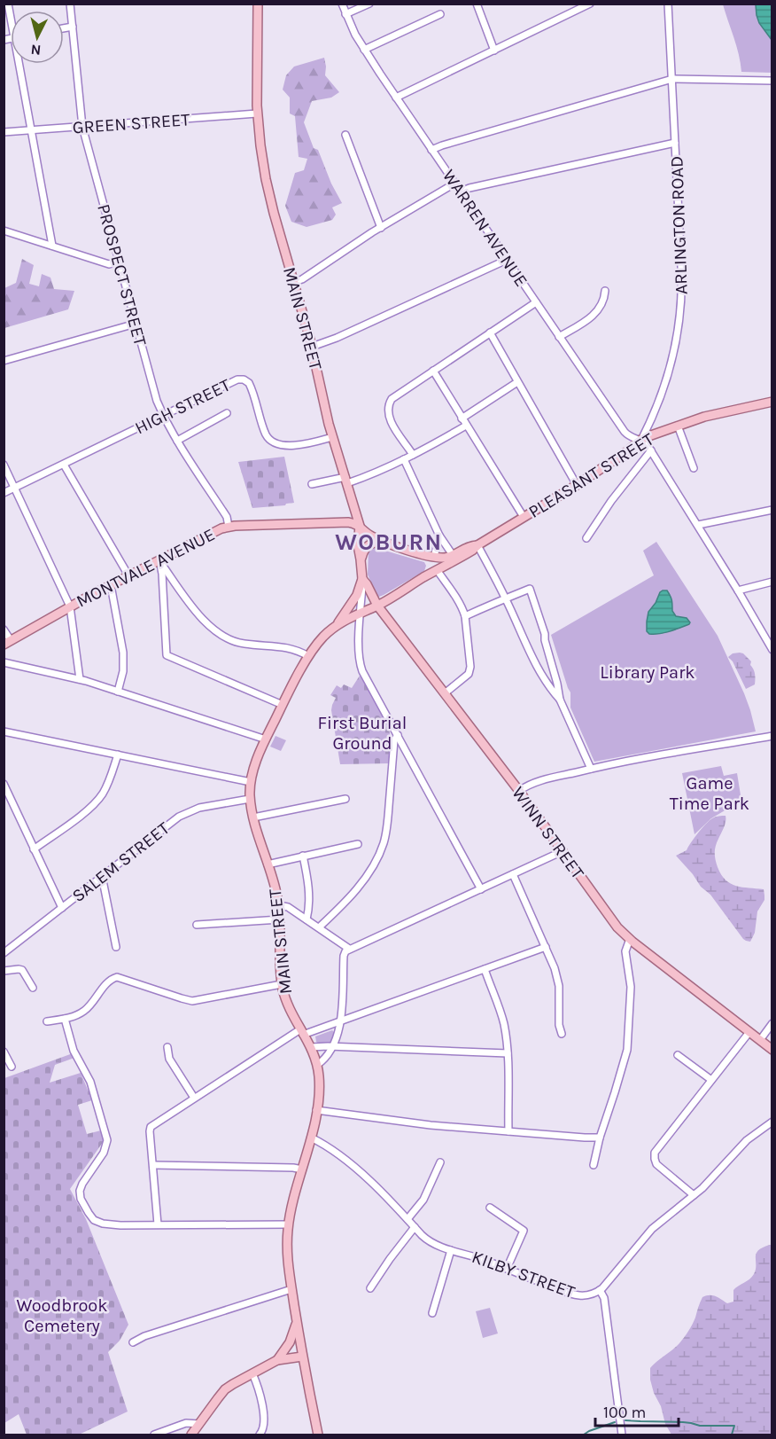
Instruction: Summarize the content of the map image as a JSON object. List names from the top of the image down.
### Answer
{
  "streets": {
    "main road": [
      "MAIN STREET",
      "PLEASANT STREET",
      "MONTVALE AVENUE",
      "WINN STREET"
    ],
    "street": [
      "GREEN STREET",
      "ARLINGTON ROAD",
      "WARREN AVENUE",
      "PROSPECT STREET",
      "HIGH STREET",
      "SALEM STREET",
      "KILBY STREET"
    ]
  },
  "crossings": [
    ["GREEN STREET", "PROSPECT STREET"],
    ["GREEN STREET", "MAIN STREET"],
    ["ARLINGTON ROAD", "WARREN AVENUE"],
    ["ARLINGTON ROAD", "PLEASANT STREET"],
    ["WARREN AVENUE", "PLEASANT STREET"],
    ["PROSPECT STREET", "HIGH STREET"],
    ["PROSPECT STREET", "MONTVALE AVENUE"],
    ["MAIN STREET", "HIGH STREET"],
    ["MAIN STREET", "PLEASANT STREET"],
    ["MAIN STREET", "MONTVALE AVENUE"],
    ["MAIN STREET", "WINN STREET"],
    ["MAIN STREET", "SALEM STREET"],
    ["MAIN STREET", "KILBY STREET"],
    ["PLEASANT STREET", "WINN STREET"]
  ],
  "districts": ["WOBURN"],
  "parks": [
    "Library Park",
    "First Burial Ground",
    "Game Time Park",
    "Woodbrook Cemetery"
  ],
  "scale_bar": "100 m",
  "north": "bottom"
}
